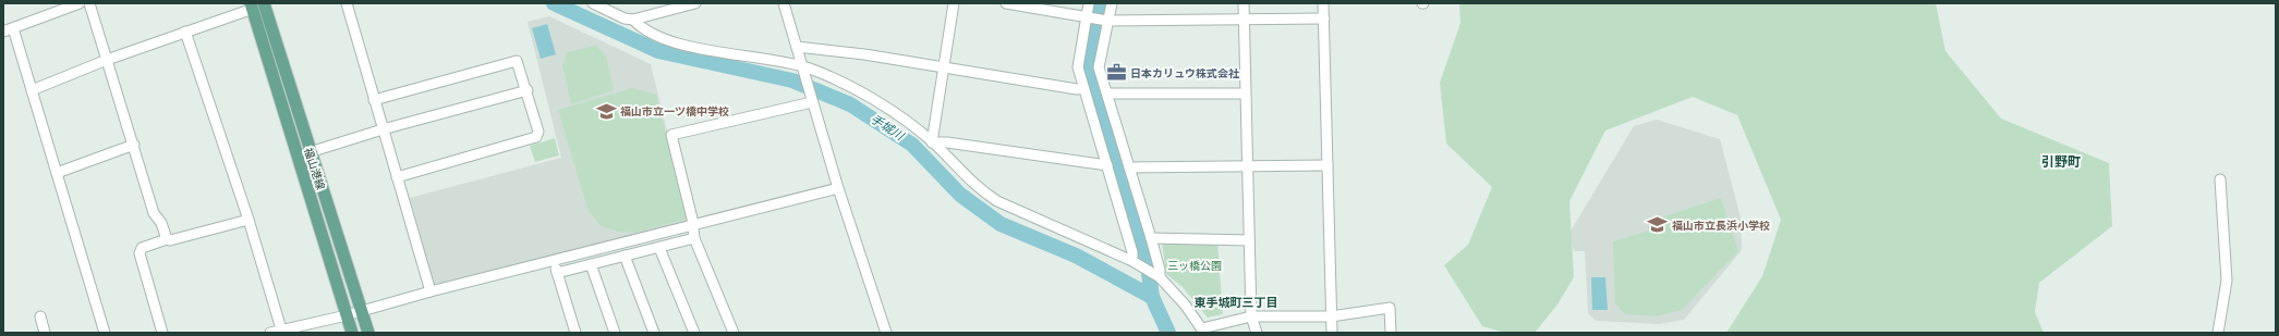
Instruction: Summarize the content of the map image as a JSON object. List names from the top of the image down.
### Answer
{
  "streets": {
    "main road": ["福山港線"]
  },
  "districts": ["引野町", "東手城町三丁目"],
  "water": ["手城川"],
  "parks": ["三ッ橋公園"],
  "places": {
    "office": ["日本カリュウ株式会社"],
    "school or university": ["福山市立一ツ橋中学校", "福山市立長浜小学校"]
  }
}
